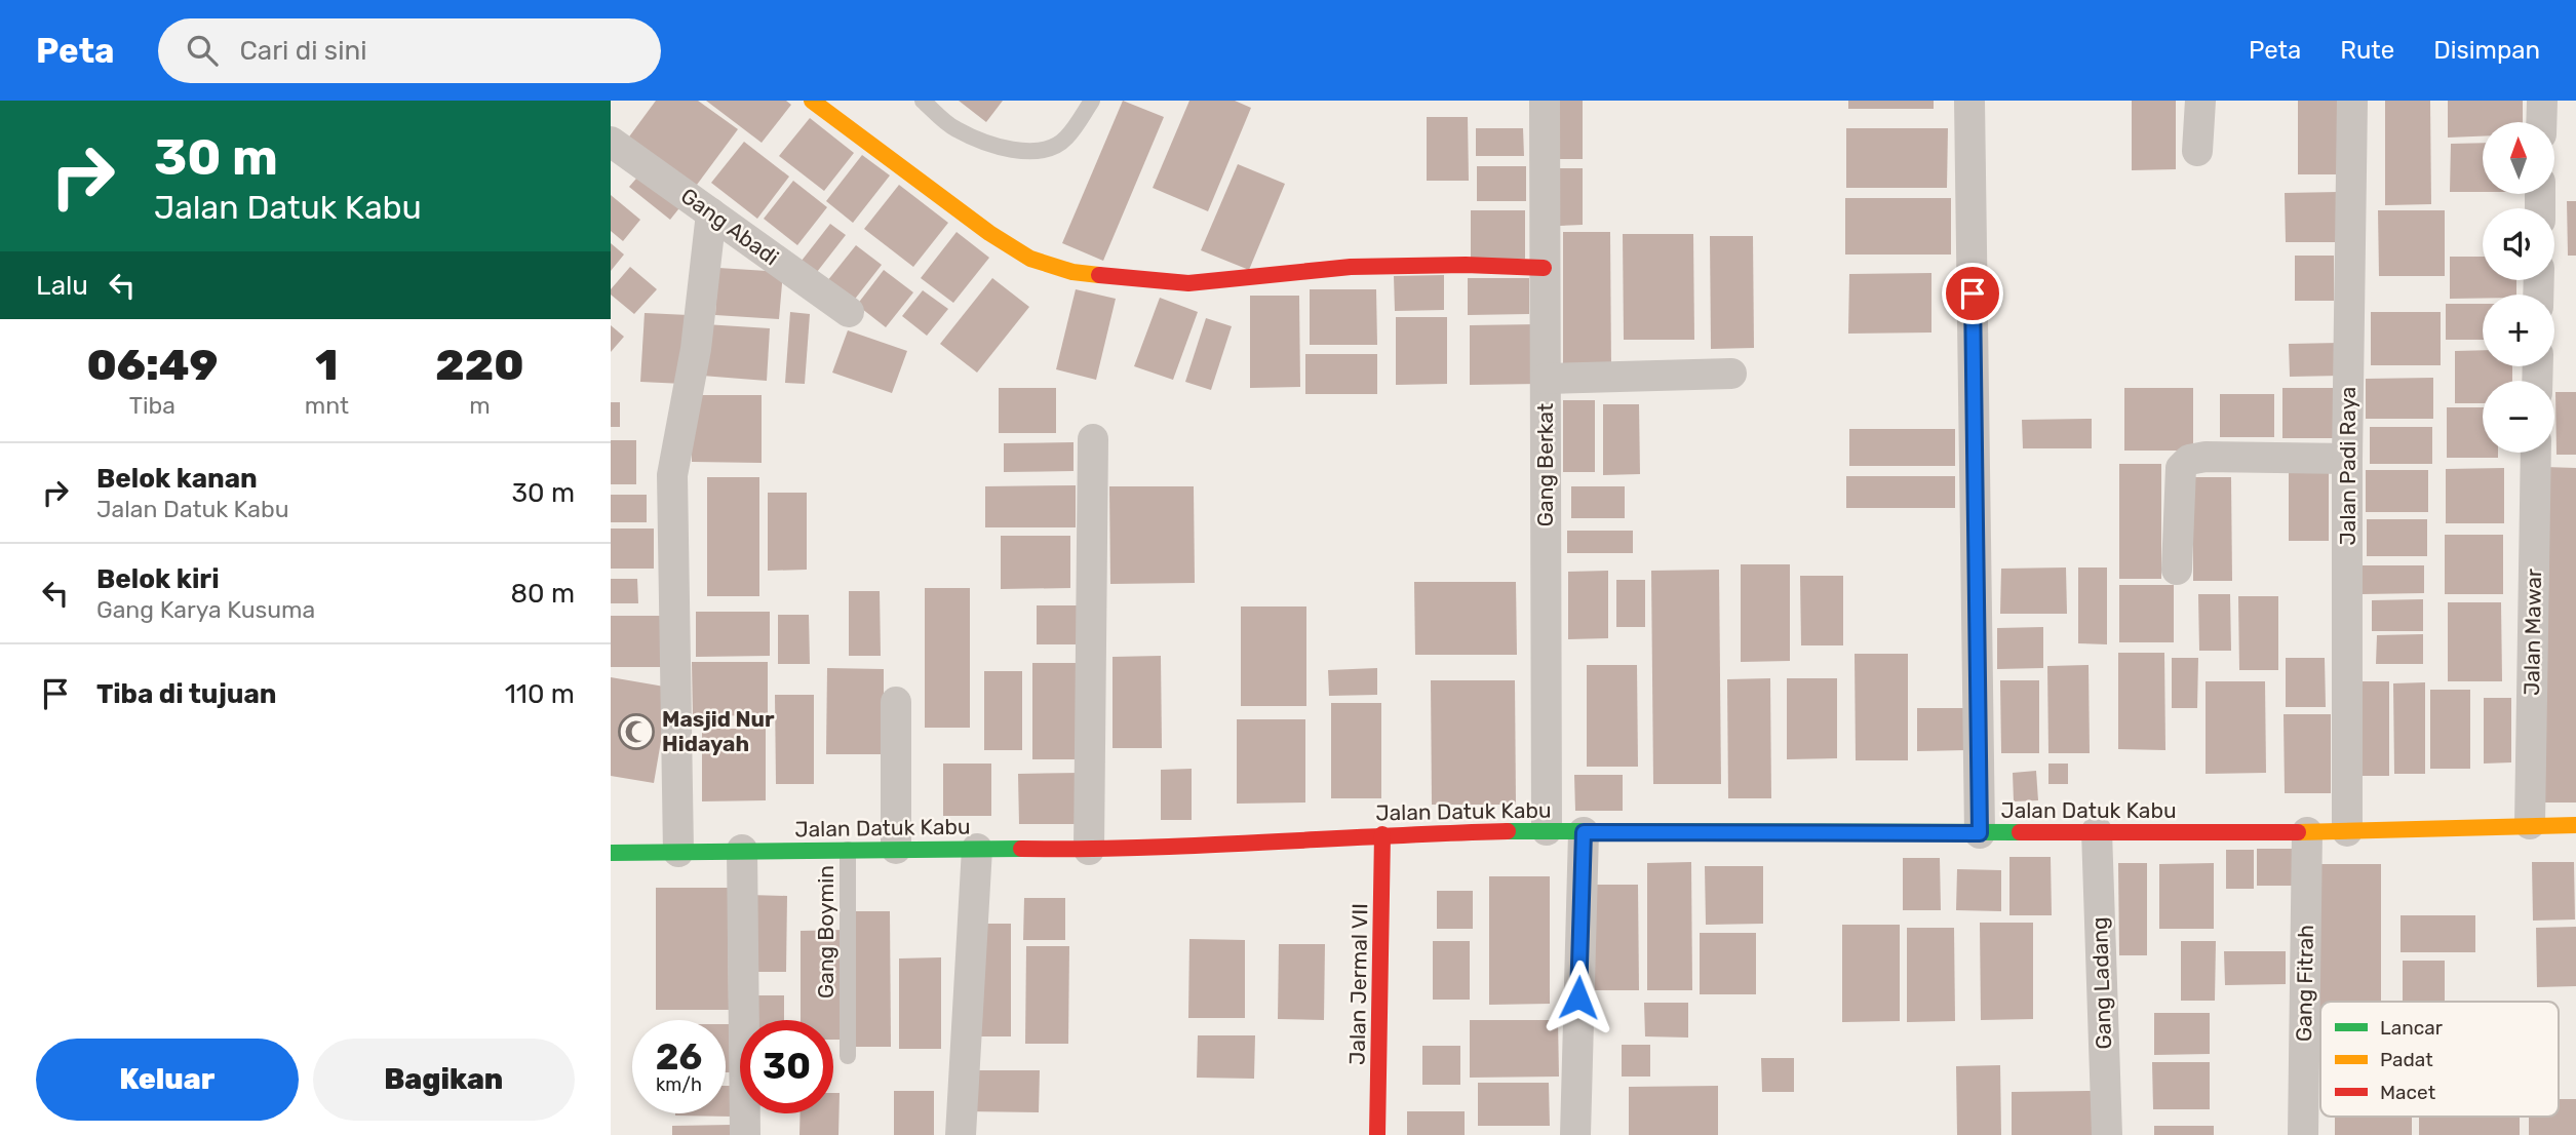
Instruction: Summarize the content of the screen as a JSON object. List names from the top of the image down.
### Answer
{
  "streets": {
    "street": [
      "Gang Abadi",
      "Gang Berkat",
      "Jalan Padi Raya",
      "Jalan Mawar",
      "Jalan Datuk Kabu",
      "Gang Ladang",
      "Gang Fitrah",
      "Jalan Jermal VII"
    ],
    "lane": ["Gang Boymin"]
  },
  "crossings": [
    ["Gang Berkat", "Jalan Datuk Kabu"],
    ["Jalan Padi Raya", "Jalan Datuk Kabu"],
    ["Jalan Mawar", "Jalan Datuk Kabu"],
    ["Jalan Datuk Kabu", "Gang Boymin"],
    ["Jalan Datuk Kabu", "Gang Ladang"],
    ["Jalan Datuk Kabu", "Gang Fitrah"],
    ["Jalan Datuk Kabu", "Jalan Jermal VII"]
  ],
  "places": {
    "mosque": ["Masjid Nur Hidayah"]
  },
  "legend": ["Lancar", "Padat", "Macet"],
  "north": "top",
  "page": {
    "header": "Peta",
    "search": "Cari di sini",
    "nav": ["Peta", "Rute", "Disimpan"],
    "turn": ["30 m", "Jalan Datuk Kabu"],
    "map_buttons": ["+", "−"],
    "then": "Lalu",
    "eta": [
      "06:49",
      "Tiba",
      "1",
      "mnt",
      "220",
      "m"
    ],
    "list": [
      {
        "name": "Belok kanan",
        "note": "Jalan Datuk Kabu",
        "value": "30 m"
      },
      {
        "name": "Belok kiri",
        "note": "Gang Karya Kusuma",
        "value": "80 m"
      },
      {
        "name": "Tiba di tujuan",
        "value": "110 m"
      }
    ],
    "speed": "26 km/h",
    "limit": "30",
    "buttons": ["Keluar", "Bagikan"]
  }
}
